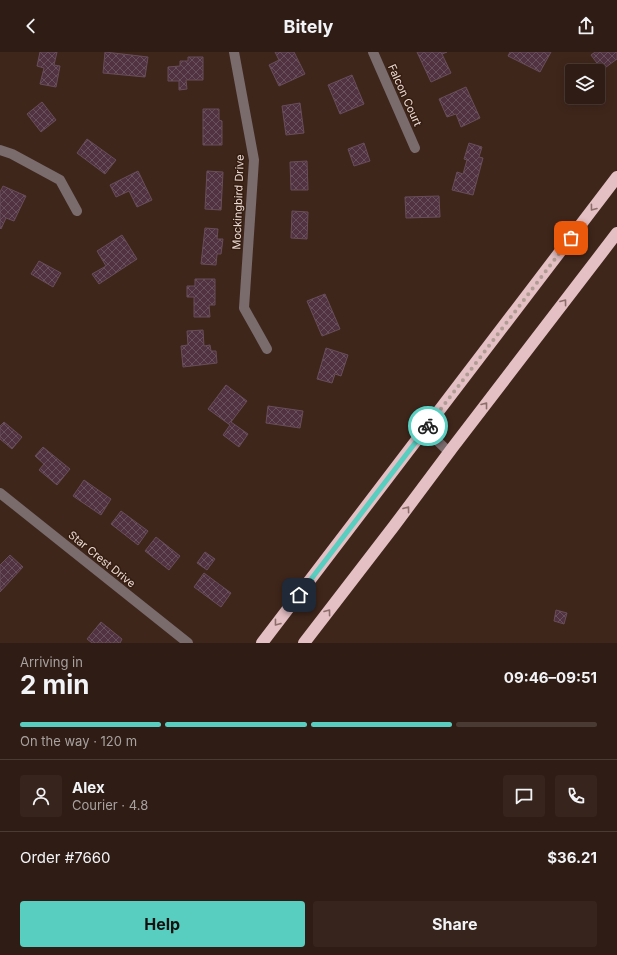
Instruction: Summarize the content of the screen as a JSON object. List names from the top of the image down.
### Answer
{
  "streets": {
    "street": ["Falcon Court", "Mockingbird Drive", "Star Crest Drive"]
  },
  "page": {
    "header": "Bitely",
    "heading": ["2 min", "Arriving in", "09:46–09:51"],
    "panel": [
      "Alex",
      "Courier · 4.8",
      "Order #7660",
      "$36.21"
    ],
    "bar": "On the way · 120 m",
    "buttons": ["Help", "Share"]
  }
}
